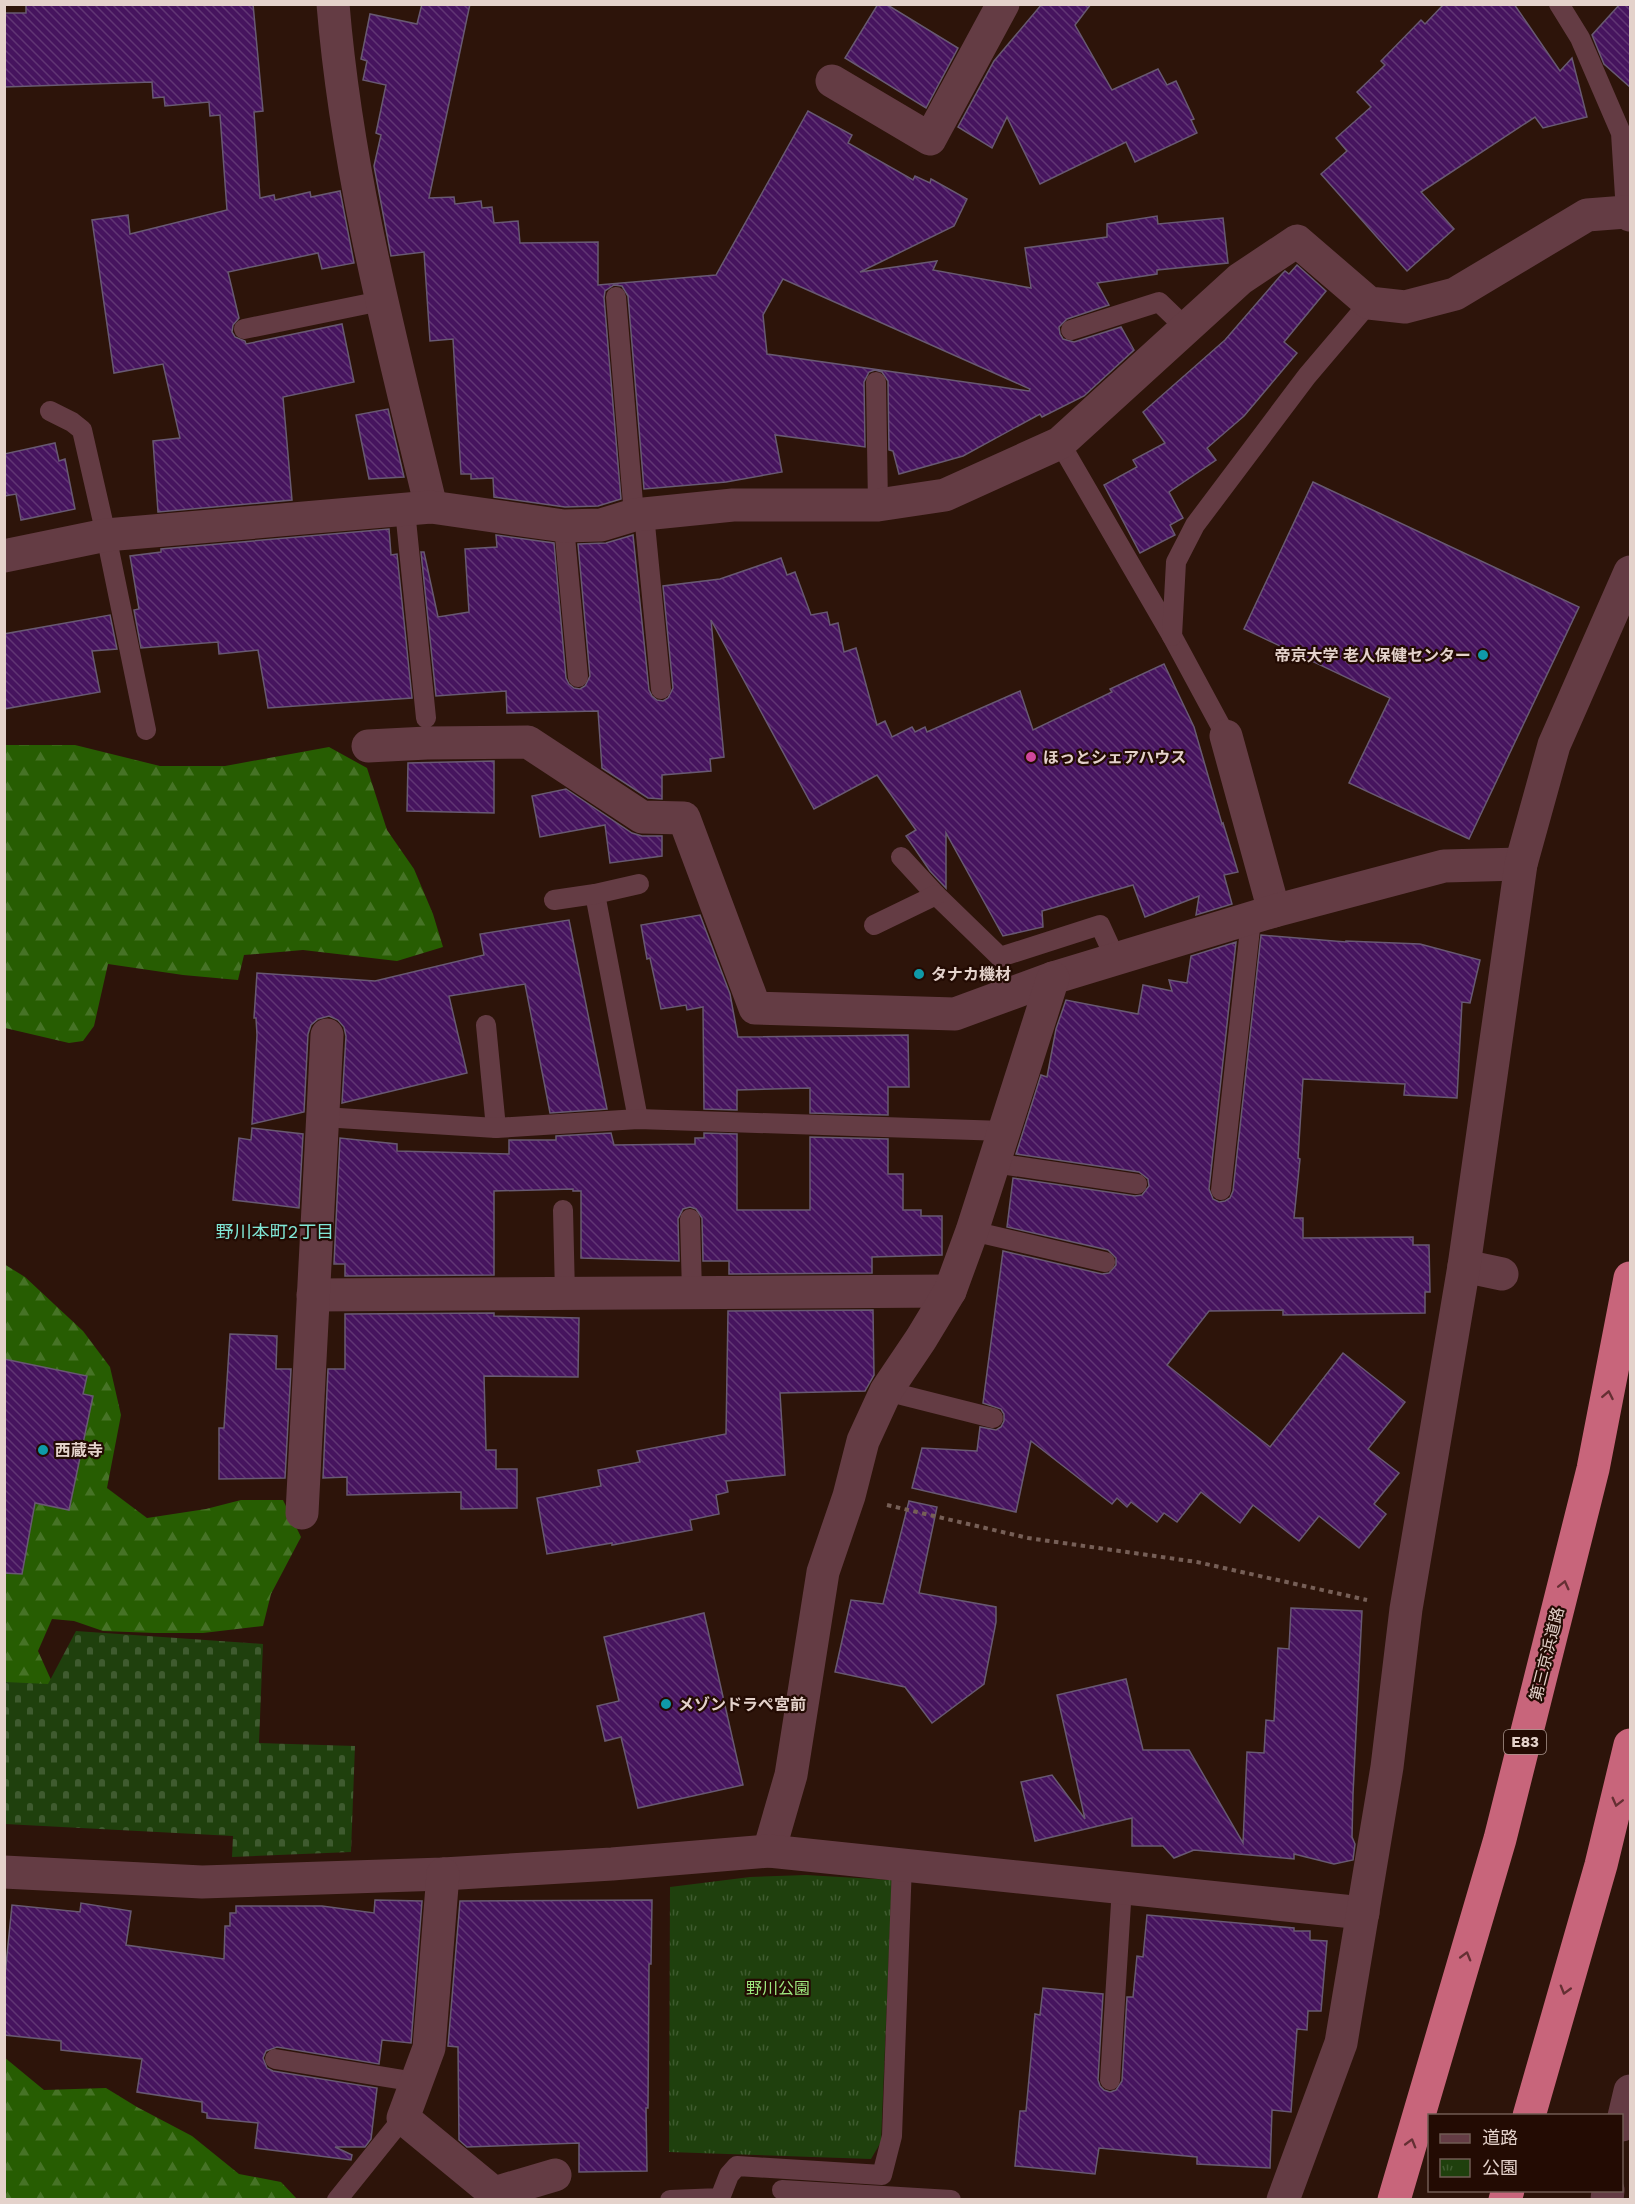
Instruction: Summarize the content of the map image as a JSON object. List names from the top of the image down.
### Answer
{
  "streets": {
    "highway": ["第三京浜道路", "E83"]
  },
  "districts": ["野川本町2丁目"],
  "parks": ["野川公園"],
  "places": [
    "帝京大学 老人保健センター",
    "ほっとシェアハウス",
    "タナカ機材",
    "西蔵寺",
    "メゾンドラぺ宮前"
  ],
  "legend": ["道路", "公園"]
}
